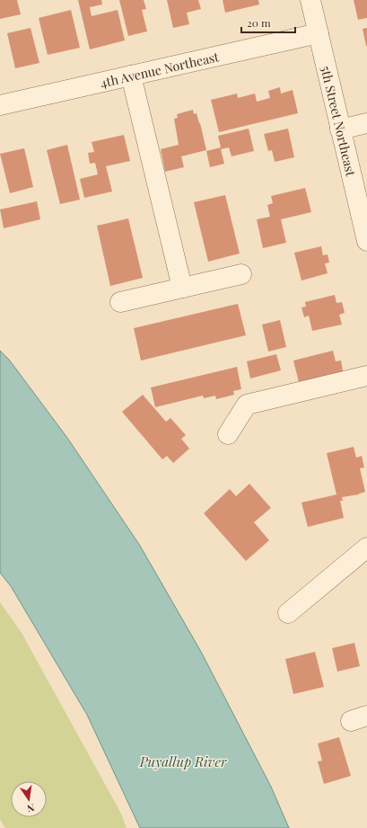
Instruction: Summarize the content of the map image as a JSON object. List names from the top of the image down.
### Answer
{
  "streets": {
    "street": ["4th Avenue Northeast", "5th Street Northeast"]
  },
  "crossings": [
    ["4th Avenue Northeast", "5th Street Northeast"]
  ],
  "water": ["Puyallup River"],
  "scale_bar": "20 m",
  "north": "bottom"
}
